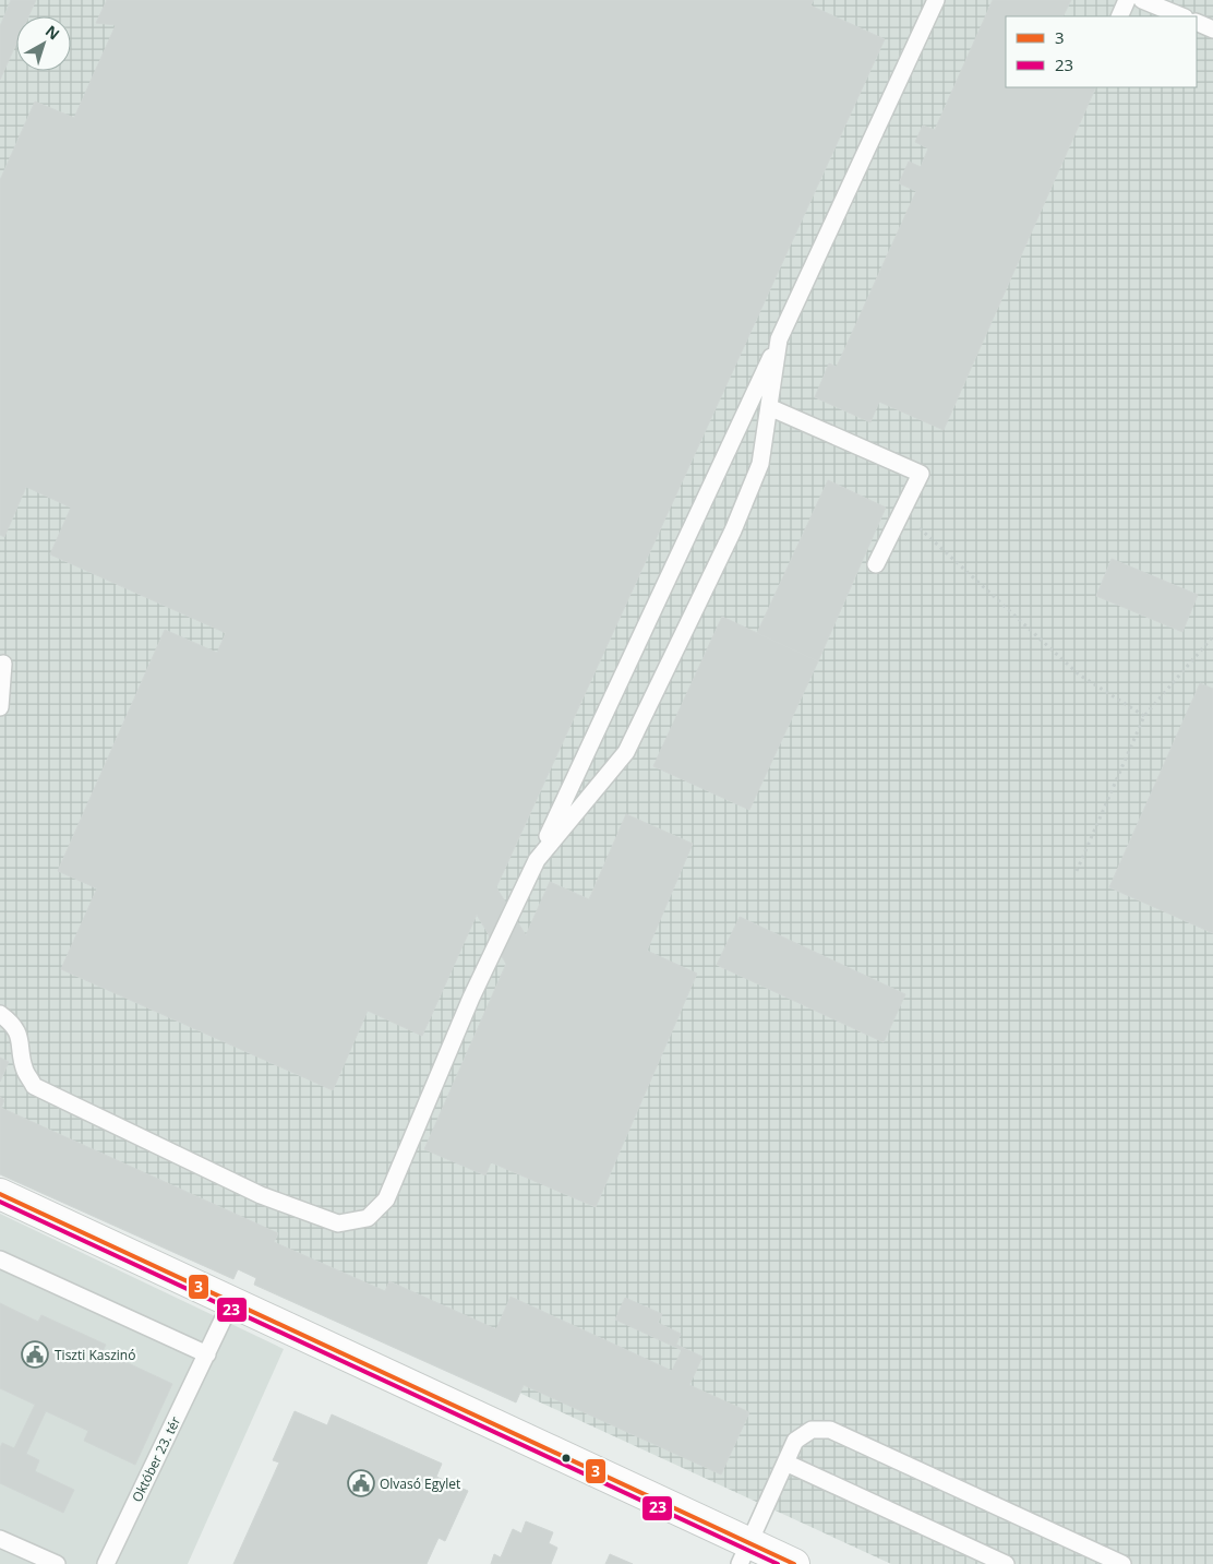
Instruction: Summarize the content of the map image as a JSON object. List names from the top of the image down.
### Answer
{
  "streets": {
    "lane": ["Október 23. tér"]
  },
  "places": {
    "public building": ["Tiszti Kaszinó", "Olvasó Egylet"]
  },
  "lines": ["transit line 3", "transit line 23"],
  "legend": ["3", "23"],
  "north": "top right"
}
